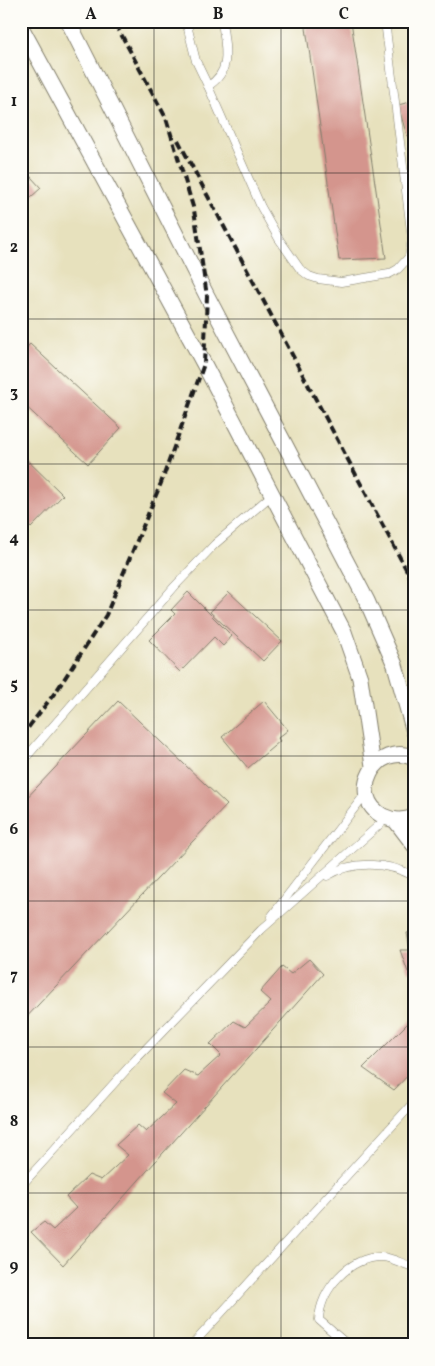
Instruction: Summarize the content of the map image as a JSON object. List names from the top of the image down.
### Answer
{
  "grid": {
    "columns": ["A", "B", "C"],
    "rows": [
      "1",
      "2",
      "3",
      "4",
      "5",
      "6",
      "7",
      "8",
      "9"
    ]
  }
}
